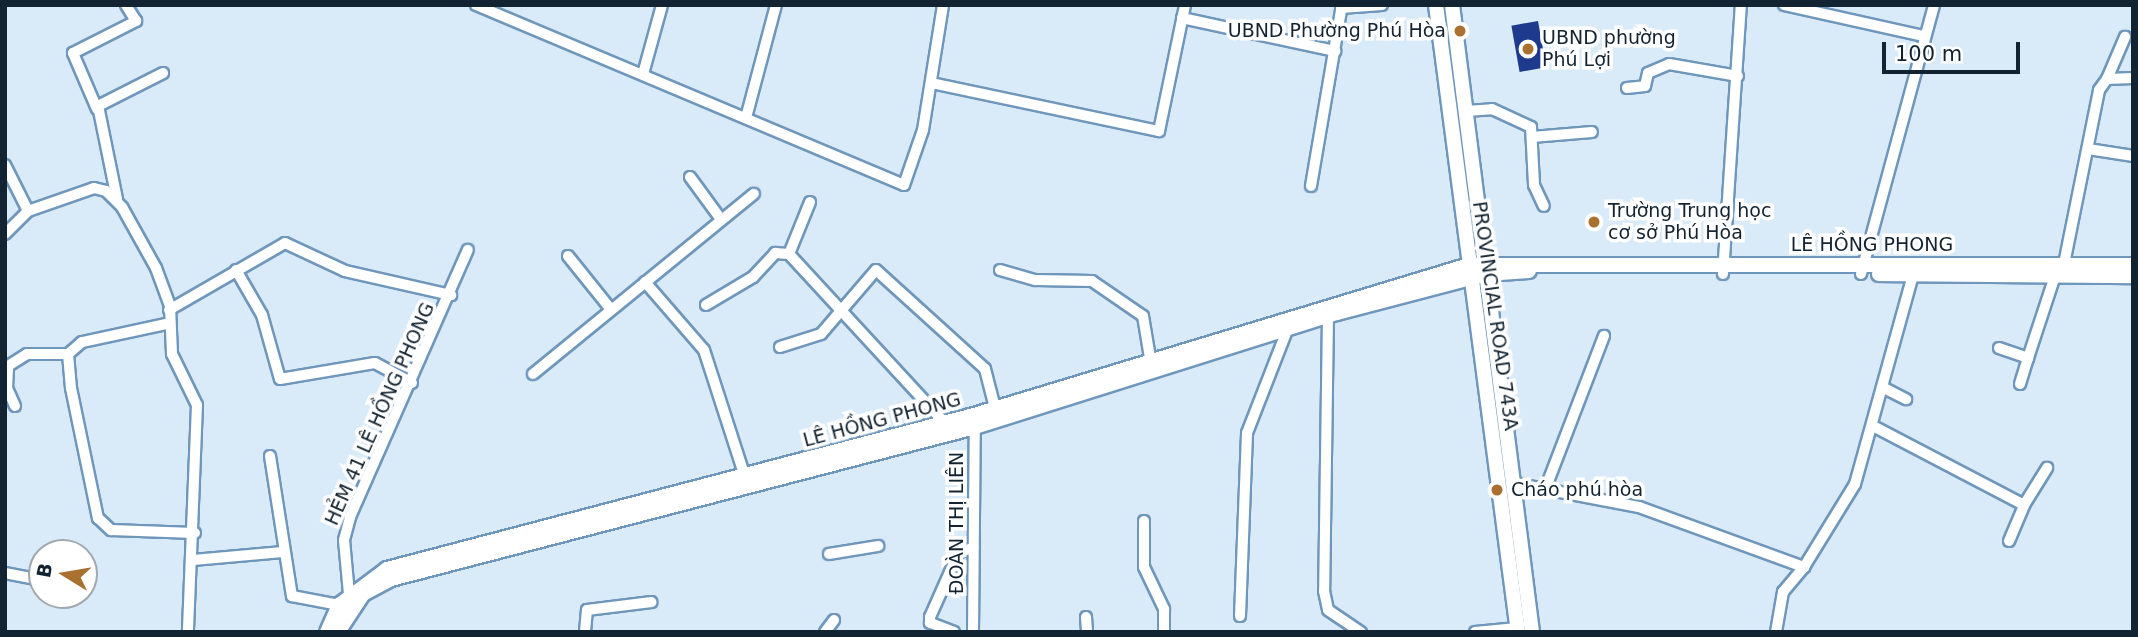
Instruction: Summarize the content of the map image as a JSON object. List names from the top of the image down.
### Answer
{
  "streets": {
    "street": [
      "LÊ HỒNG PHONG",
      "PROVINCIAL ROAD 743A",
      "HẺM 41 LÊ HỒNG PHONG",
      "ĐOÀN THỊ LIÊN"
    ]
  },
  "crossings": [
    ["LÊ HỒNG PHONG", "PROVINCIAL ROAD 743A"],
    ["LÊ HỒNG PHONG", "HẺM 41 LÊ HỒNG PHONG"],
    ["LÊ HỒNG PHONG", "ĐOÀN THỊ LIÊN"]
  ],
  "places": [
    "UBND Phường Phú Hòa",
    "UBND phường Phú Lợi",
    "Trường Trung học cơ sở Phú Hòa",
    "Cháo phú hòa"
  ],
  "scale_bar": "100 m",
  "north": "left"
}
